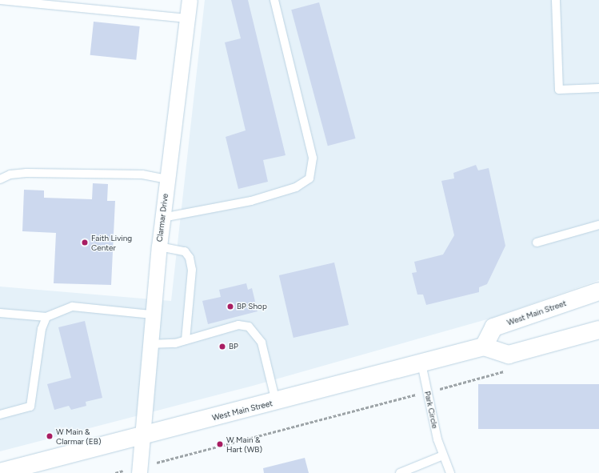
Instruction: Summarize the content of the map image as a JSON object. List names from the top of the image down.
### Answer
{
  "streets": {
    "main road": ["West Main Street"],
    "street": ["Clarmar Drive"],
    "lane": ["Park Circle"]
  },
  "crossings": [
    ["Clarmar Drive", "West Main Street"],
    ["West Main Street", "Park Circle"]
  ],
  "places": [
    "Faith Living Center",
    "BP Shop",
    "BP",
    "W Main & Clarmar (EB)",
    "W Main & Hart (WB)"
  ]
}
